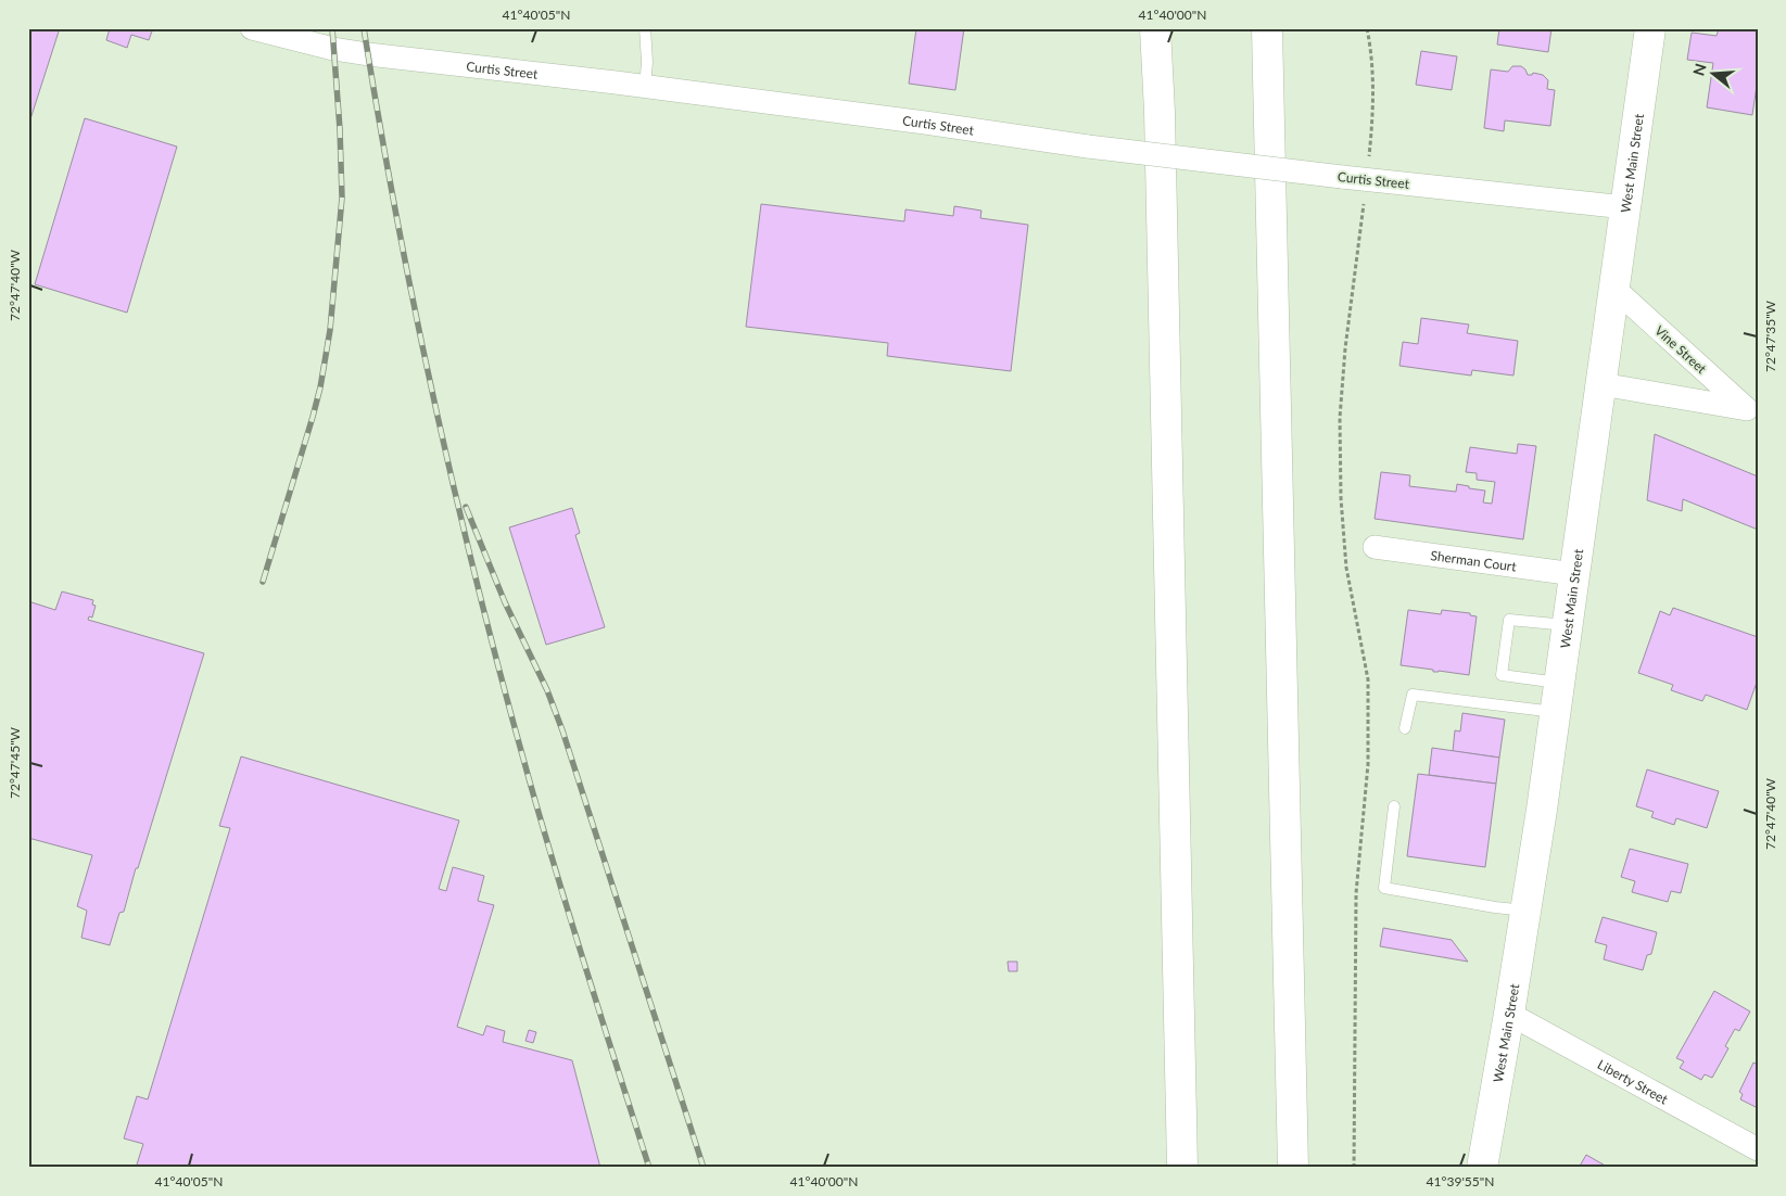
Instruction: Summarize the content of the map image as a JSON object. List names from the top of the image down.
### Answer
{
  "streets": {
    "main road": ["West Main Street"],
    "street": [
      "Curtis Street",
      "Vine Street",
      "Sherman Court",
      "Liberty Street"
    ]
  },
  "crossings": [
    ["Curtis Street", "West Main Street"],
    ["West Main Street", "Vine Street"],
    ["West Main Street", "Sherman Court"],
    ["West Main Street", "Liberty Street"]
  ],
  "north": "left",
  "coordinates": [
    "41°40'05\"N",
    "41°40'00\"N",
    "72°47'40\"W",
    "72°47'35\"W",
    "72°47'45\"W",
    "41°39'55\"N"
  ]
}
